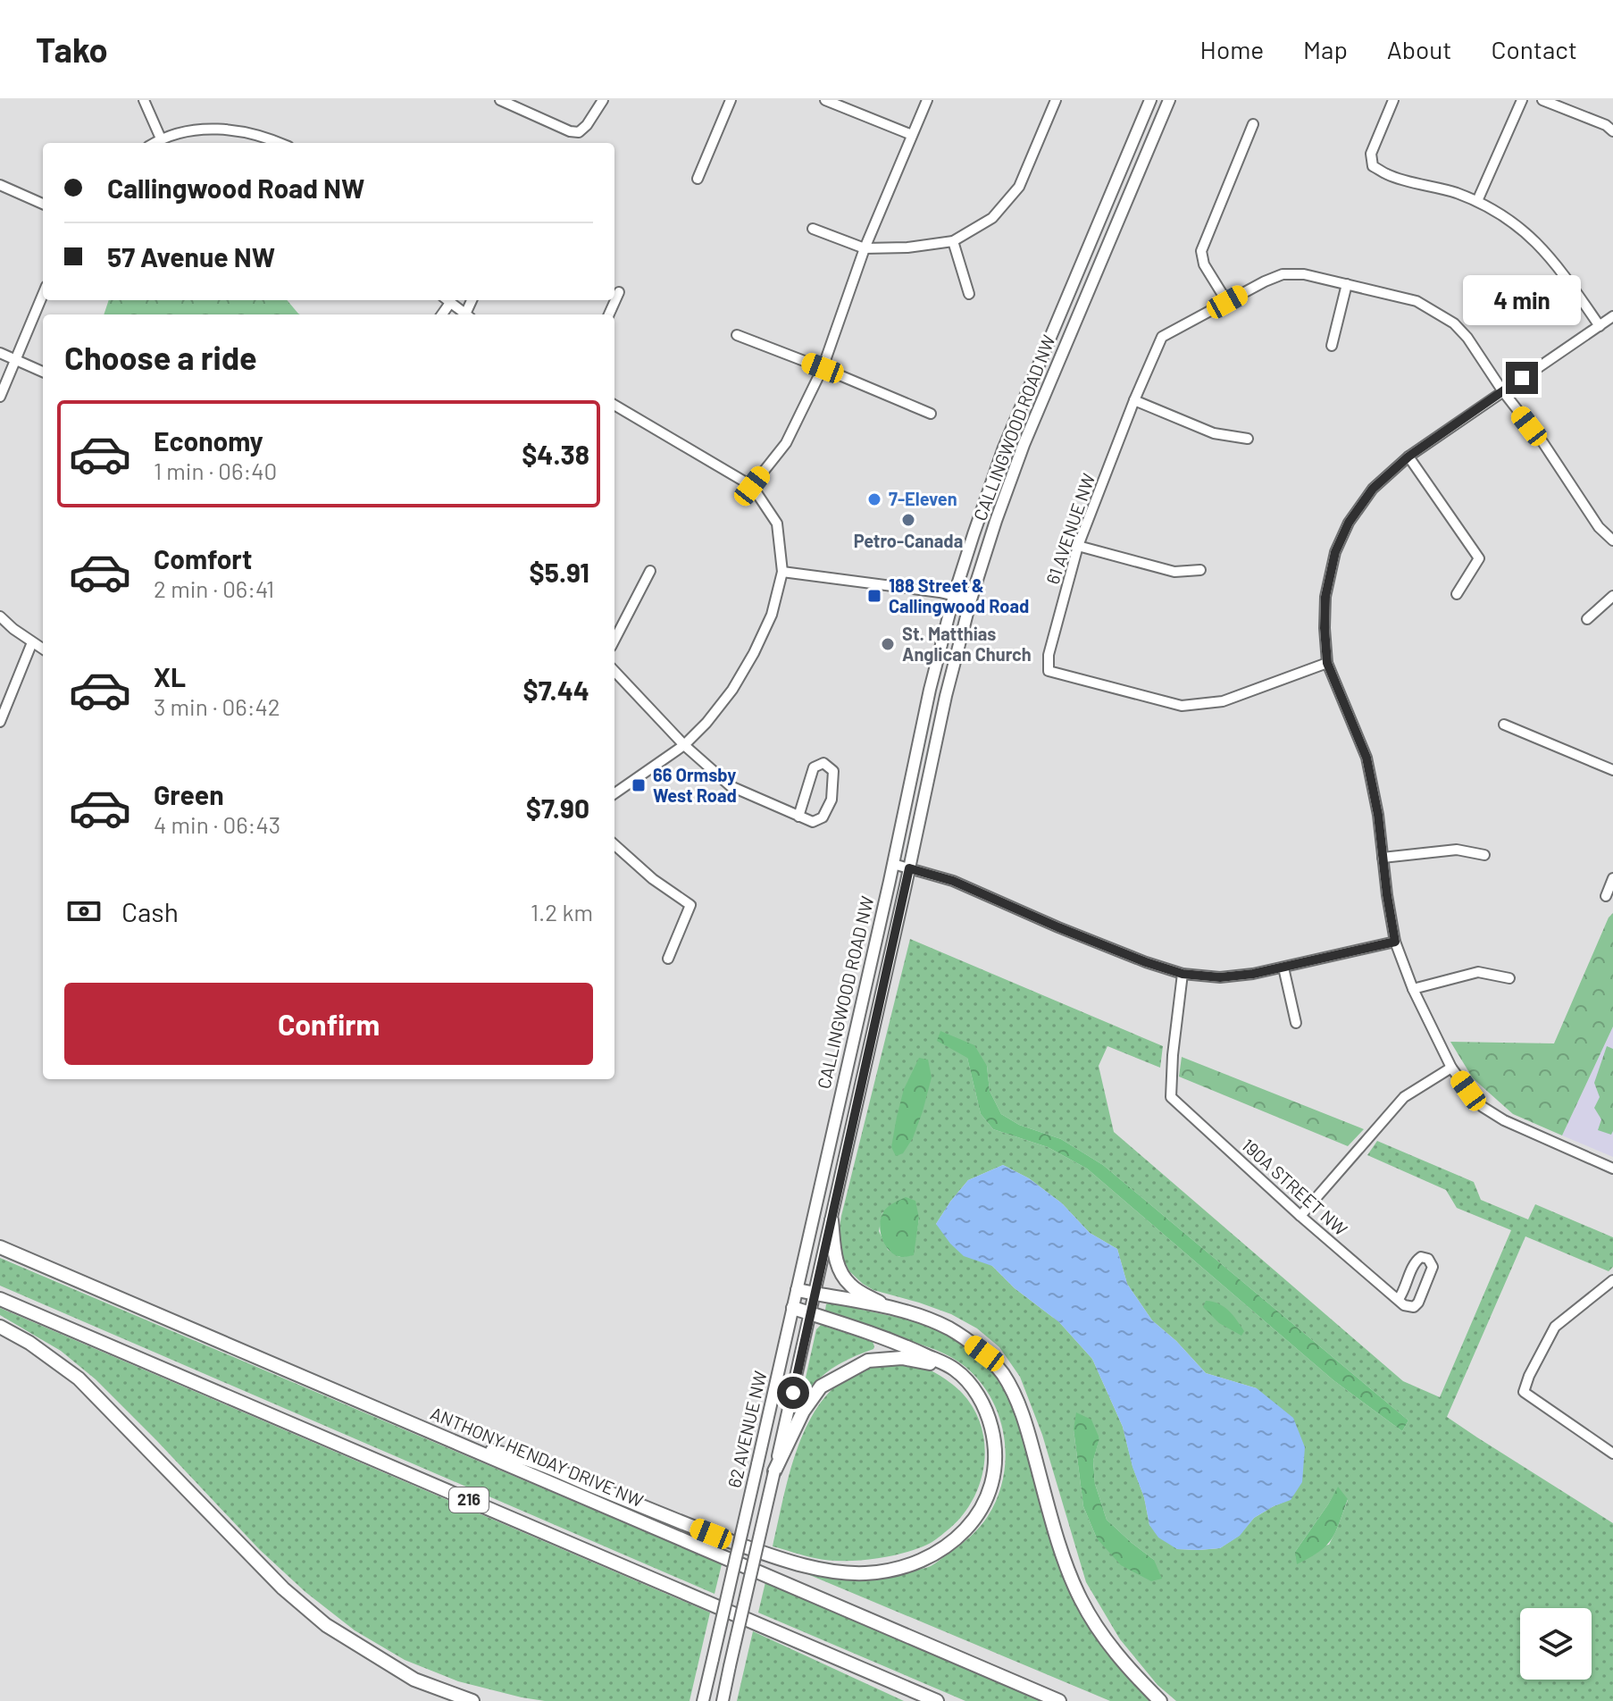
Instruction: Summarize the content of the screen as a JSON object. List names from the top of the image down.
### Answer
{
  "streets": {
    "highway": ["ANTHONY HENDAY DRIVE NW", "216"],
    "main road": ["CALLINGWOOD ROAD NW", "62 AVENUE NW"],
    "street": ["61 AVENUE NW", "190A STREET NW"]
  },
  "crossings": [
    ["CALLINGWOOD ROAD NW", "62 AVENUE NW"]
  ],
  "places": {
    "other": ["7-Eleven", "Petro-Canada", "St. Matthias Anglican Church"],
    "transit": ["188 Street & Callingwood Road", "66 Ormsby West Road"]
  },
  "page": {
    "header": "Tako",
    "nav": [
      "Home",
      "Map",
      "About",
      "Contact"
    ],
    "banner": ["Callingwood Road NW", "57 Avenue NW"],
    "bubble": "4 min",
    "heading": "Choose a ride",
    "list": [
      {
        "name": "Economy",
        "note": "1 min · 06:40",
        "value": "$4.38"
      },
      {
        "name": "Comfort",
        "note": "2 min · 06:41",
        "value": "$5.91"
      },
      {
        "name": "XL",
        "note": "3 min · 06:42",
        "value": "$7.44"
      },
      {
        "name": "Green",
        "note": "4 min · 06:43",
        "value": "$7.90"
      }
    ],
    "pay": ["Cash", "1.2 km"],
    "buttons": "Confirm"
  }
}
